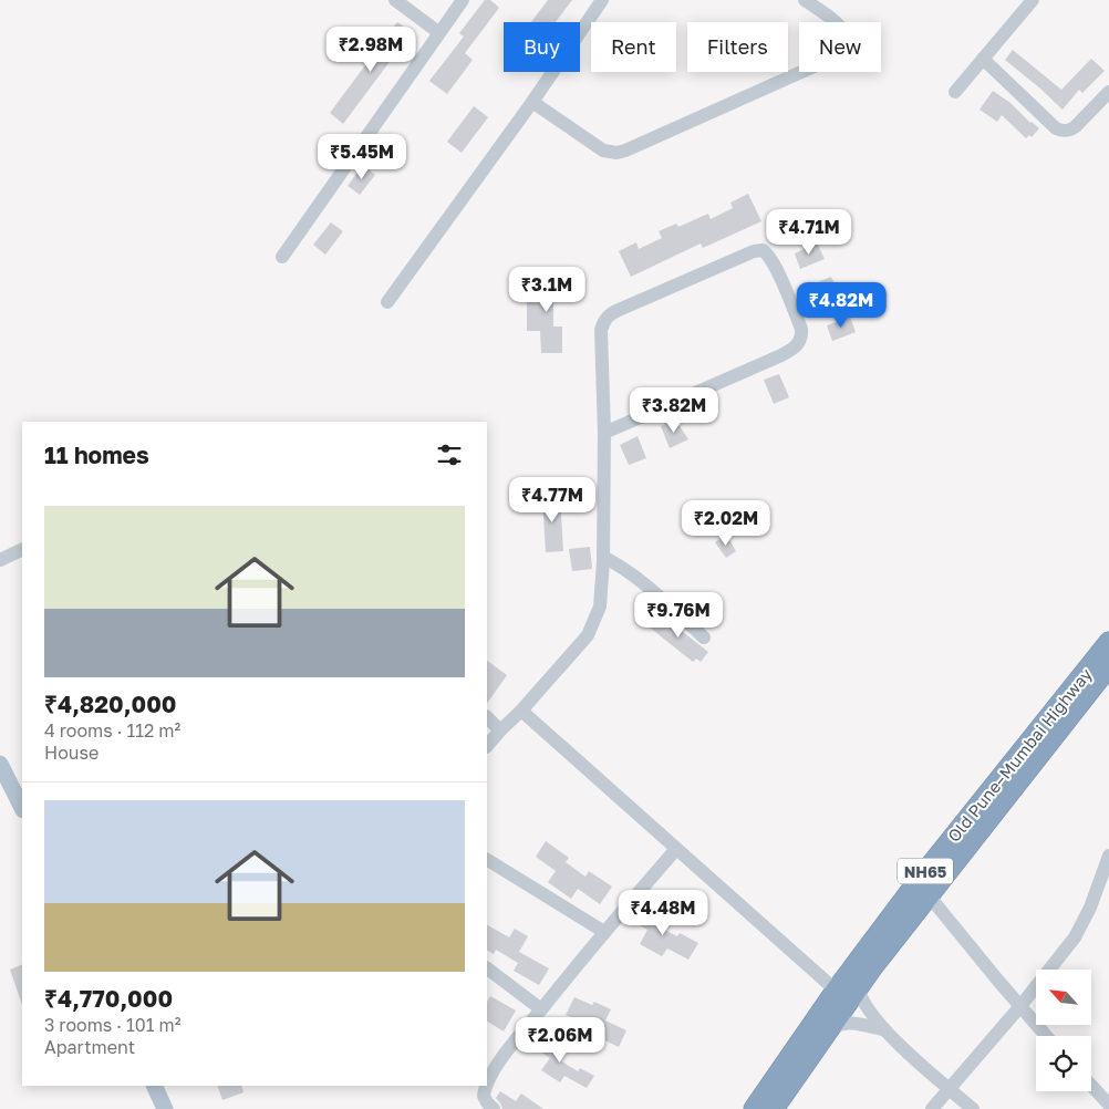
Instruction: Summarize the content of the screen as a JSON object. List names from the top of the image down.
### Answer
{
  "streets": {
    "highway": ["Old Pune–Mumbai Highway", "NH65"]
  },
  "north": "top left",
  "page": {
    "chip": [
      "Buy",
      "Rent",
      "Filters",
      "New"
    ],
    "price": [
      "₹2.98M",
      "₹5.45M",
      "₹4.71M",
      "₹3.1M",
      "₹4.82M",
      "₹3.82M",
      "₹4.77M",
      "₹2.02M",
      "₹9.76M",
      "₹4.48M",
      "₹2.06M"
    ],
    "heading": "11 homes",
    "list": [
      {
        "name": "₹4,820,000",
        "note": "4 rooms · 112 m² · House"
      },
      {
        "name": "₹4,770,000",
        "note": "3 rooms · 101 m² · Apartment"
      }
    ]
  }
}
